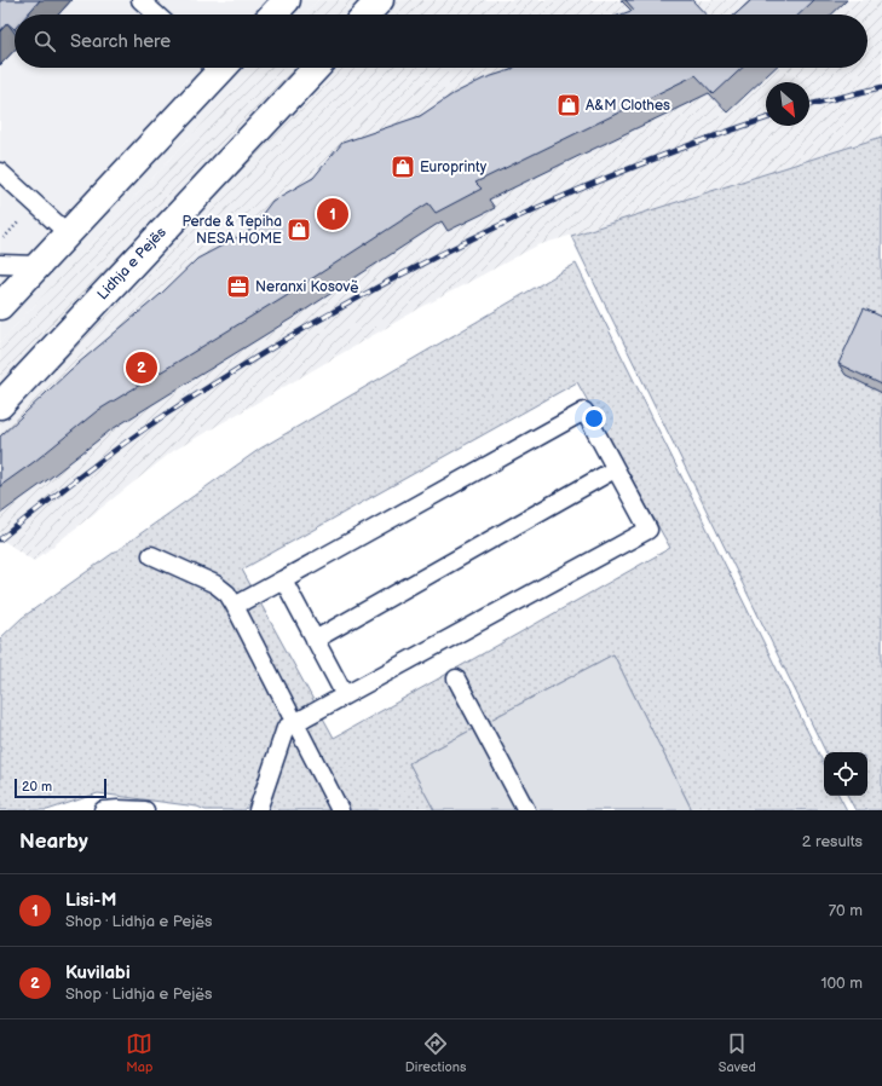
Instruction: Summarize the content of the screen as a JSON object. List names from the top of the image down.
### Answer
{
  "streets": {
    "highway": ["Lidhja e Pejës"]
  },
  "places": {
    "shop": ["A&M Clothes", "Europrinty", "Perde & Tepiha NESA HOME"],
    "office": ["Neranxi Kosovë"]
  },
  "scale_bar": "20 m",
  "north": "bottom right",
  "page": {
    "search": "Search here",
    "pins": ["1", "2"],
    "scale": "20 m",
    "heading": ["Nearby", "2 results"],
    "list": [
      {
        "mark": "1",
        "name": "Lisi-M",
        "note": "Shop · Lidhja e Pejës",
        "value": "70 m"
      },
      {
        "mark": "2",
        "name": "Kuvilabi",
        "note": "Shop · Lidhja e Pejës",
        "value": "100 m"
      }
    ],
    "nav": ["Map", "Directions", "Saved"]
  }
}
